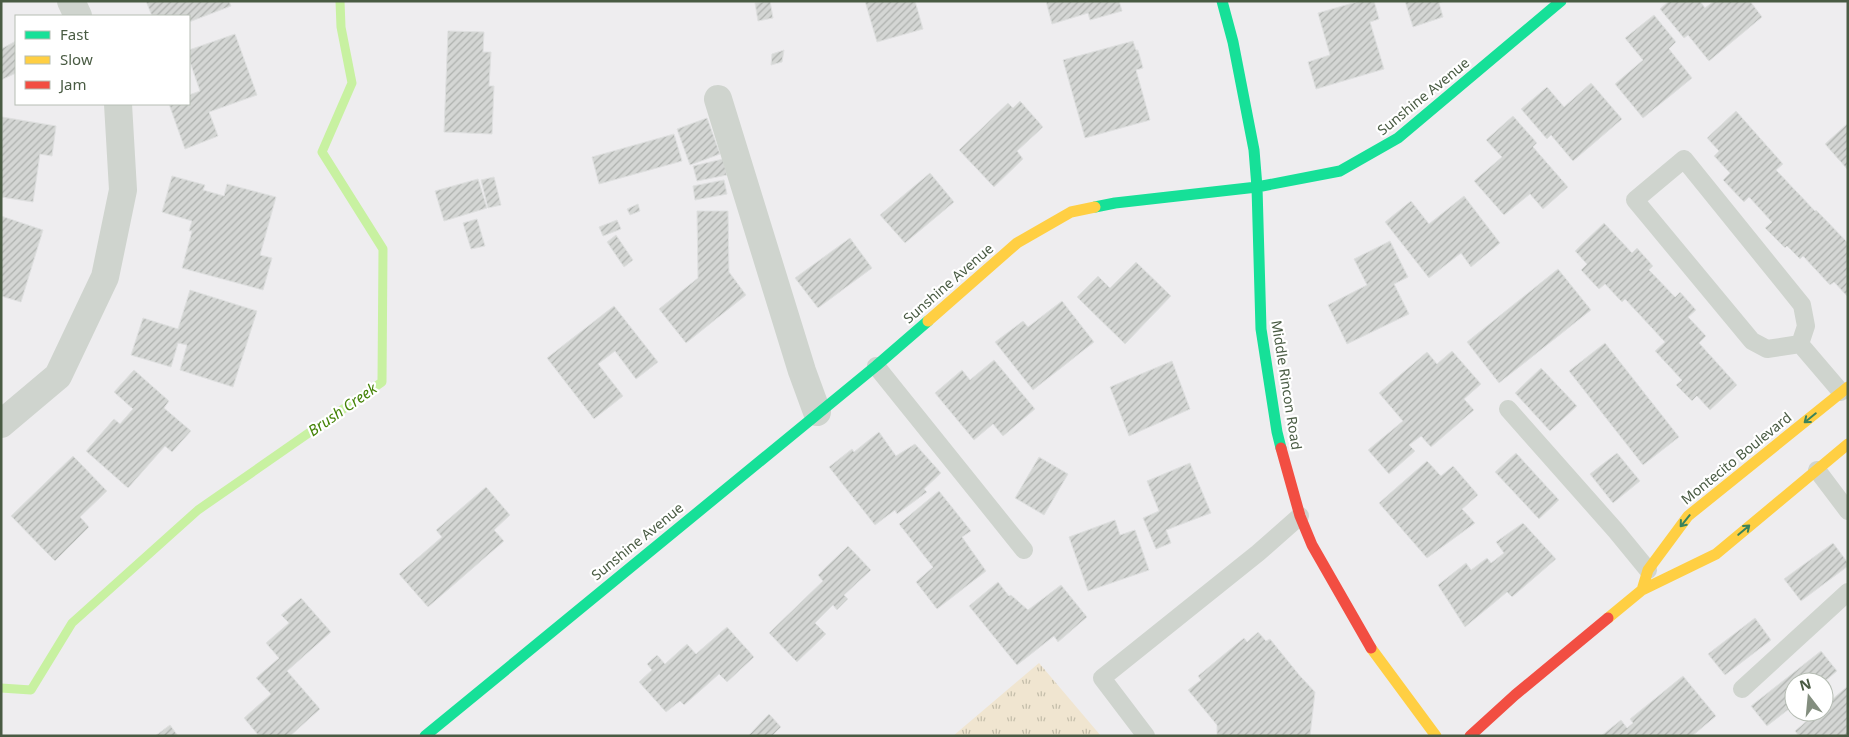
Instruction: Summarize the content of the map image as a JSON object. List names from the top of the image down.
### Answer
{
  "streets": {
    "street": ["Sunshine Avenue", "Middle Rincon Road", "Montecito Boulevard"]
  },
  "crossings": [
    ["Sunshine Avenue", "Middle Rincon Road"]
  ],
  "water": ["Brush Creek"],
  "legend": ["Fast", "Slow", "Jam"],
  "north": "top"
}
